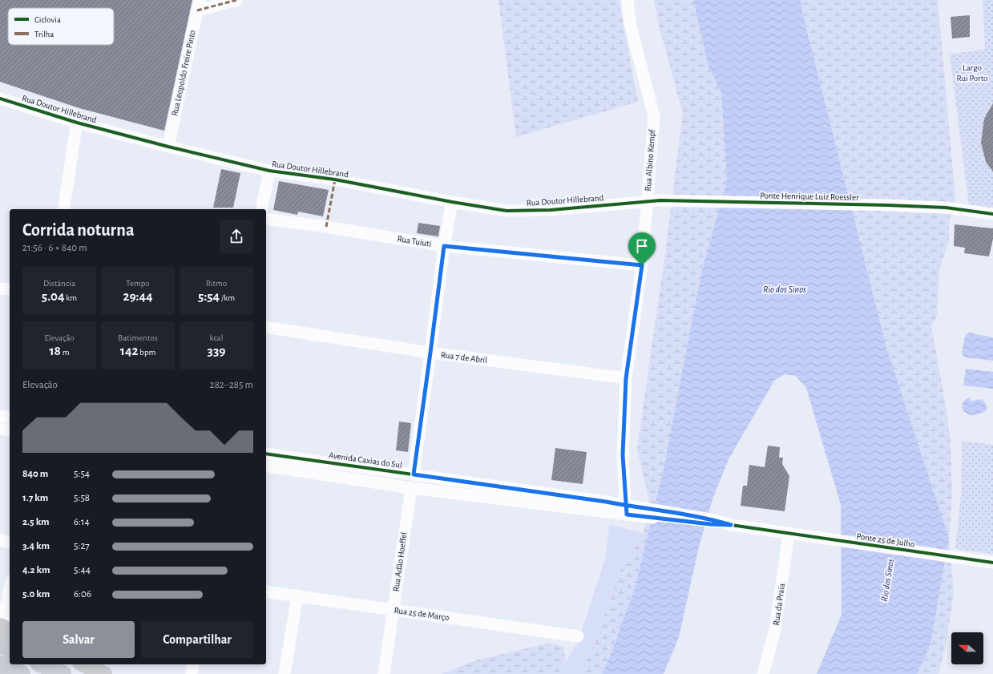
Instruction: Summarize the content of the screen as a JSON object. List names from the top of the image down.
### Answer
{
  "streets": {
    "street": [
      "Rua Leopoldo Freire Pinto",
      "Rua Doutor Hillebrand",
      "Rua Albino Kempf",
      "Ponte Henrique Luiz Roessler",
      "Rua Tuiuti",
      "Rua 7 de Abril",
      "Avenida Caxias do Sul",
      "Ponte 25 de Julho",
      "Rua Adão Hoeffel",
      "Rua da Praia",
      "Rua 25 de Março"
    ]
  },
  "crossings": [
    ["Rua Leopoldo Freire Pinto", "Rua Doutor Hillebrand"],
    ["Rua Doutor Hillebrand", "Ponte Henrique Luiz Roessler"],
    ["Rua Albino Kempf", "Rua Tuiuti"],
    ["Rua Albino Kempf", "Rua 7 de Abril"],
    ["Rua Albino Kempf", "Avenida Caxias do Sul"],
    ["Avenida Caxias do Sul", "Ponte 25 de Julho"],
    ["Avenida Caxias do Sul", "Rua Adão Hoeffel"],
    ["Avenida Caxias do Sul", "Rua da Praia"],
    ["Rua Adão Hoeffel", "Rua 25 de Março"]
  ],
  "water": ["Rio dos Sinos"],
  "parks": ["Largo Rui Porto"],
  "legend": ["Ciclovia", "Trilha"],
  "north": "left",
  "page": {
    "heading": ["Corrida noturna", "21:56 · 6 × 840 m"],
    "stats": [
      ["Distância", "5.04 km"],
      ["Tempo", "29:44"],
      ["Ritmo", "5:54 /km"],
      ["Elevação", "18 m"],
      ["Batimentos", "142 bpm"],
      ["kcal", "339"]
    ],
    "chart": ["Elevação", "282–285 m"],
    "list": [
      {
        "name": "840 m",
        "note": "5:54"
      },
      {
        "name": "1.7 km",
        "note": "5:58"
      },
      {
        "name": "2.5 km",
        "note": "6:14"
      },
      {
        "name": "3.4 km",
        "note": "5:27"
      },
      {
        "name": "4.2 km",
        "note": "5:44"
      },
      {
        "name": "5.0 km",
        "note": "6:06"
      }
    ],
    "buttons": ["Salvar", "Compartilhar"]
  }
}
